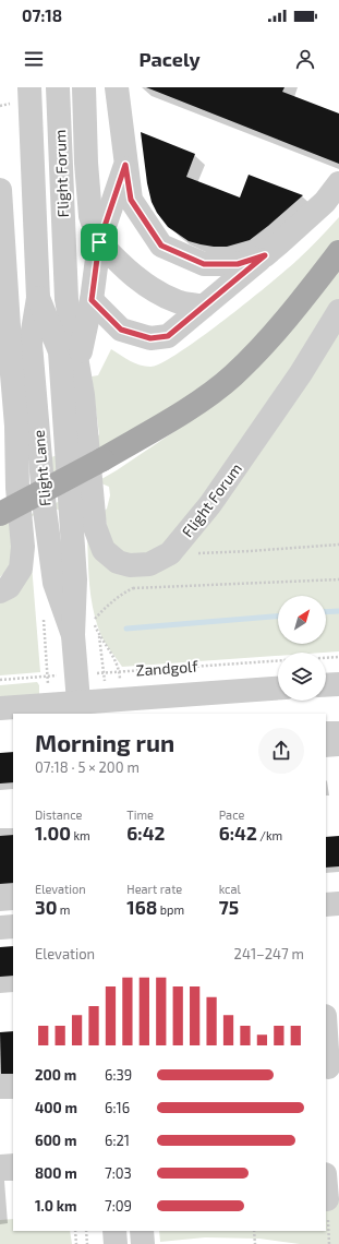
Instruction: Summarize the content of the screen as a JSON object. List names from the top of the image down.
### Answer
{
  "streets": {
    "street": ["Flight Forum", "Flight Lane", "Zandgolf"]
  },
  "crossings": [
    ["Flight Lane", "Zandgolf"]
  ],
  "north": "top right",
  "page": {
    "status": "07:18",
    "header": "Pacely",
    "heading": ["Morning run", "07:18 · 5 × 200 m"],
    "stats": [
      ["Distance", "1.00 km"],
      ["Time", "6:42"],
      ["Pace", "6:42 /km"],
      ["Elevation", "30 m"],
      ["Heart rate", "168 bpm"],
      ["kcal", "75"]
    ],
    "chart": ["Elevation", "241–247 m"],
    "list": [
      {
        "name": "200 m",
        "note": "6:39"
      },
      {
        "name": "400 m",
        "note": "6:16"
      },
      {
        "name": "600 m",
        "note": "6:21"
      },
      {
        "name": "800 m",
        "note": "7:03"
      },
      {
        "name": "1.0 km",
        "note": "7:09"
      }
    ]
  }
}
